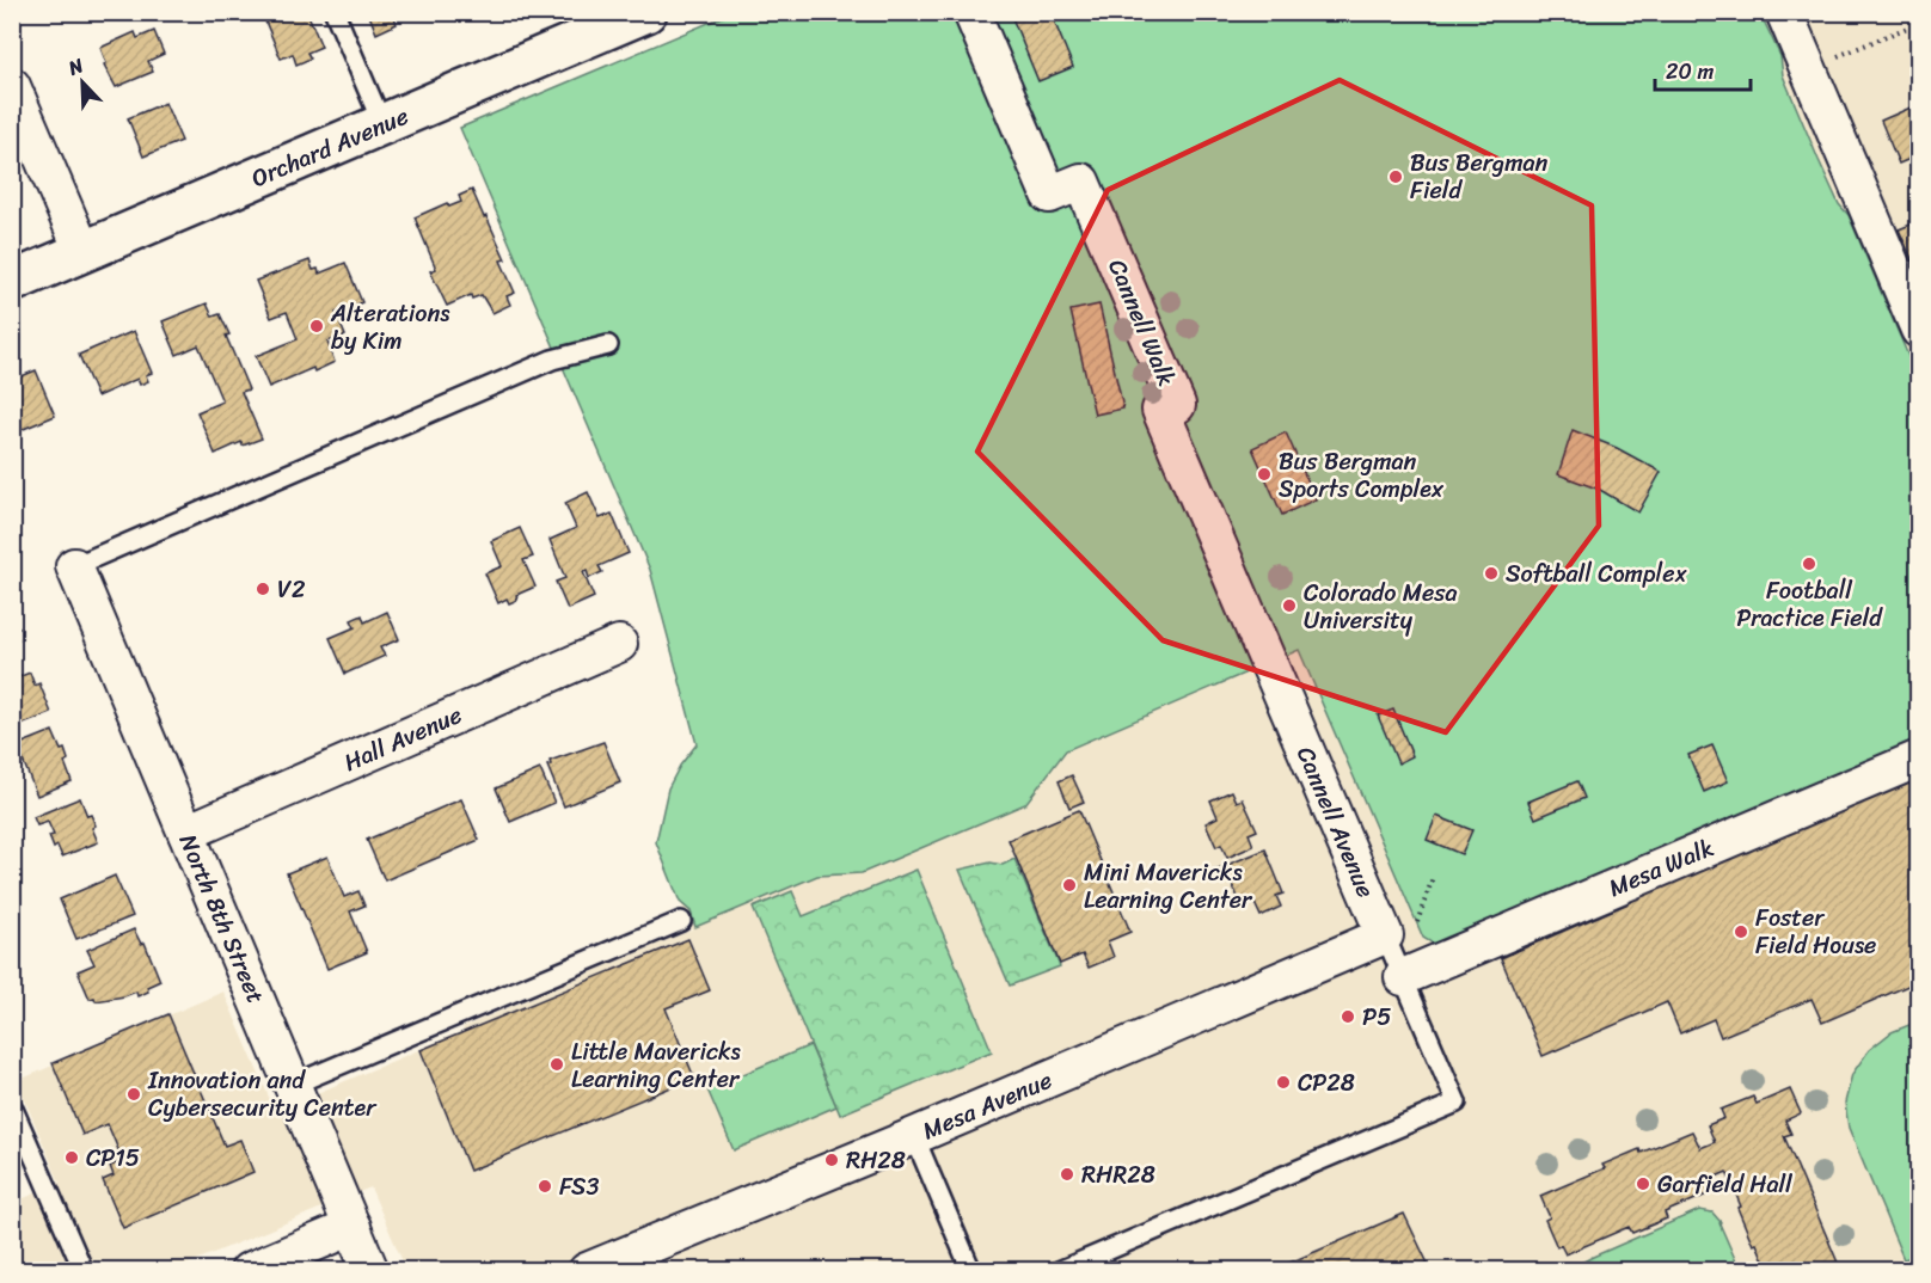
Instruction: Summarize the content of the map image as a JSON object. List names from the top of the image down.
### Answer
{
  "streets": {
    "street": [
      "Orchard Avenue",
      "Cannell Walk",
      "Hall Avenue",
      "Cannell Avenue",
      "Mesa Walk",
      "North 8th Street",
      "Mesa Avenue"
    ]
  },
  "crossings": [
    ["Cannell Walk", "Cannell Avenue"],
    ["Hall Avenue", "North 8th Street"],
    ["Cannell Avenue", "Mesa Avenue"]
  ],
  "places": [
    "Bus Bergman Field",
    "Alterations by Kim",
    "Bus Bergman Sports Complex",
    "Football Practice Field",
    "Softball Complex",
    "V2",
    "Colorado Mesa University",
    "Mini Mavericks Learning Center",
    "Foster Field House",
    "P5",
    "Little Mavericks Learning Center",
    "CP28",
    "Innovation and Cybersecurity Center",
    "CP15",
    "RH28",
    "RHR28",
    "Garfield Hall",
    "FS3"
  ],
  "scale_bar": "20 m",
  "north": "top left"
}
